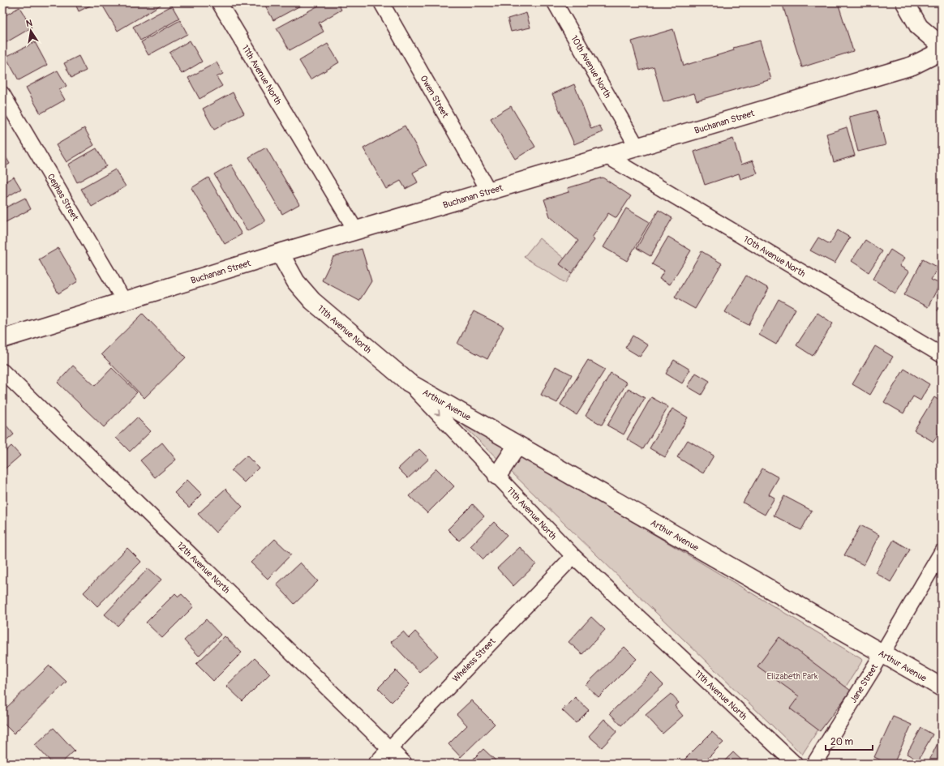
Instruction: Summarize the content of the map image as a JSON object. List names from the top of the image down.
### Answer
{
  "streets": {
    "street": [
      "10th Avenue North",
      "11th Avenue North",
      "Owen Street",
      "Buchanan Street",
      "Cephas Street",
      "Arthur Avenue",
      "12th Avenue North",
      "Wheless Street",
      "Jane Street"
    ]
  },
  "crossings": [
    ["10th Avenue North", "Buchanan Street"],
    ["11th Avenue North", "Buchanan Street"],
    ["11th Avenue North", "Arthur Avenue"],
    ["11th Avenue North", "Wheless Street"],
    ["Owen Street", "Buchanan Street"],
    ["Buchanan Street", "Cephas Street"],
    ["Arthur Avenue", "Jane Street"],
    ["12th Avenue North", "Wheless Street"]
  ],
  "parks": ["Elizabeth Park"],
  "scale_bar": "20 m",
  "north": "top"
}
